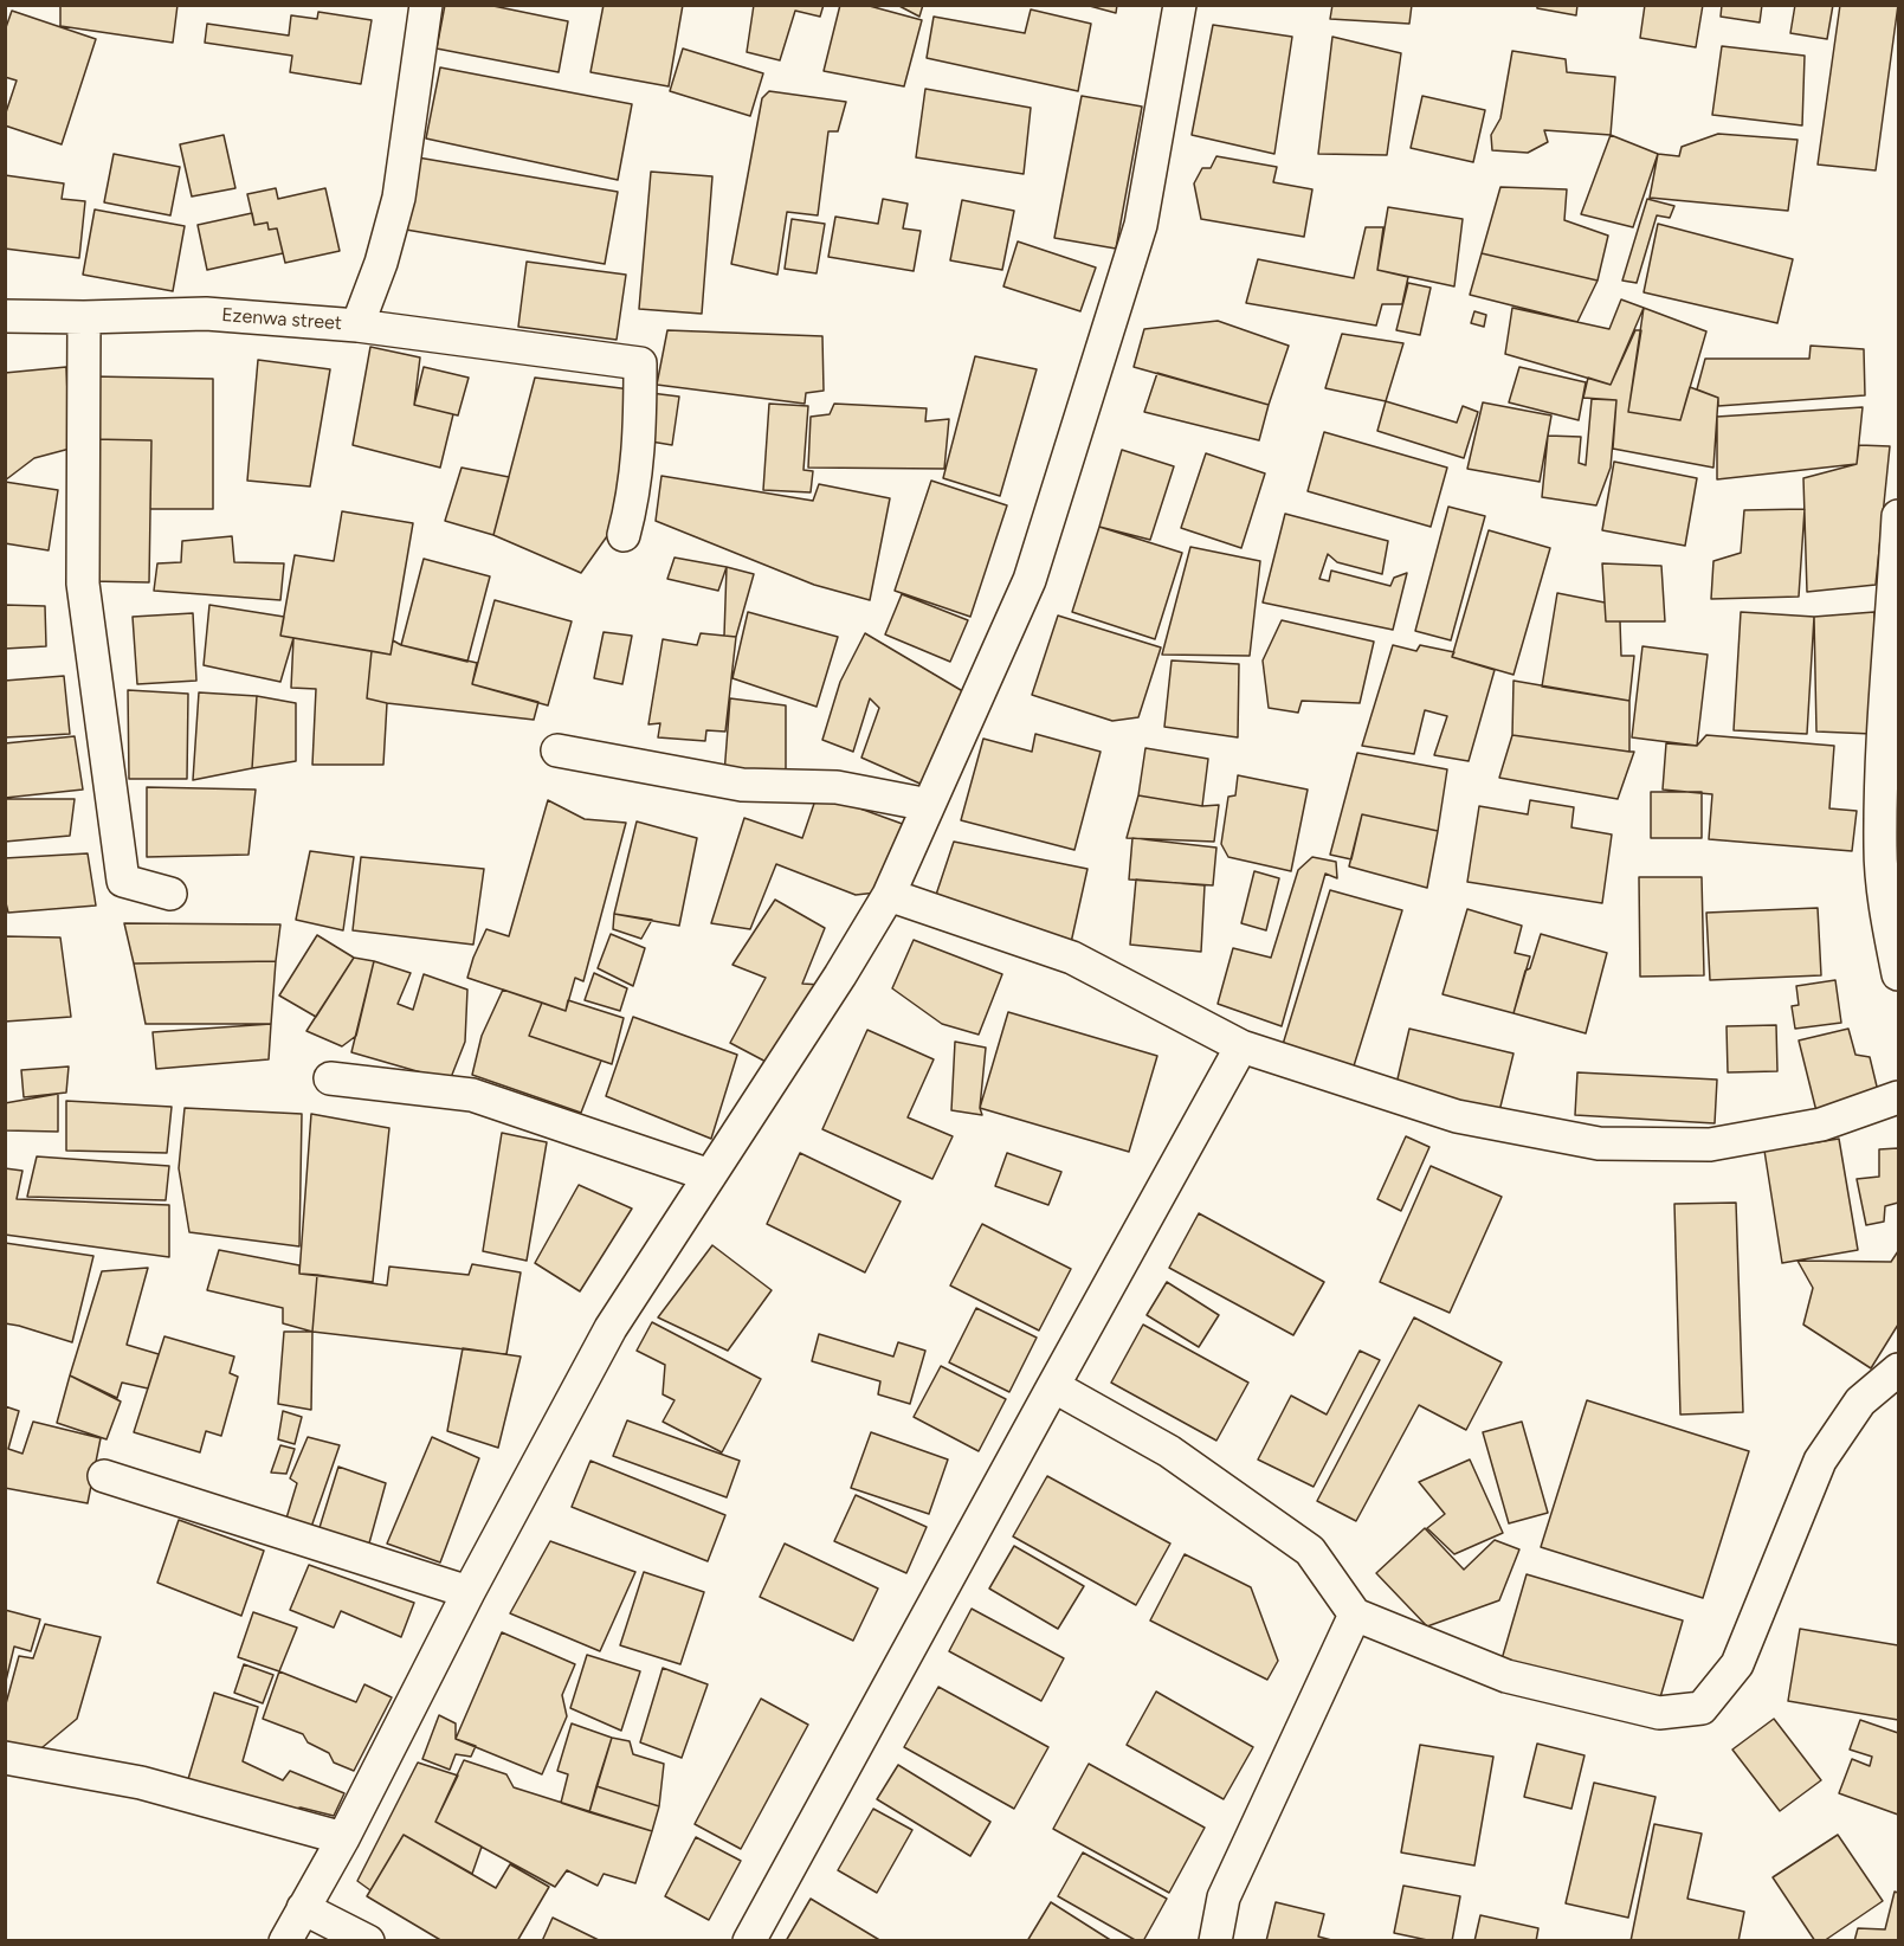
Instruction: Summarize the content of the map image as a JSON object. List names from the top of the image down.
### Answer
{
  "streets": {
    "street": ["Ezenwa street"]
  }
}
